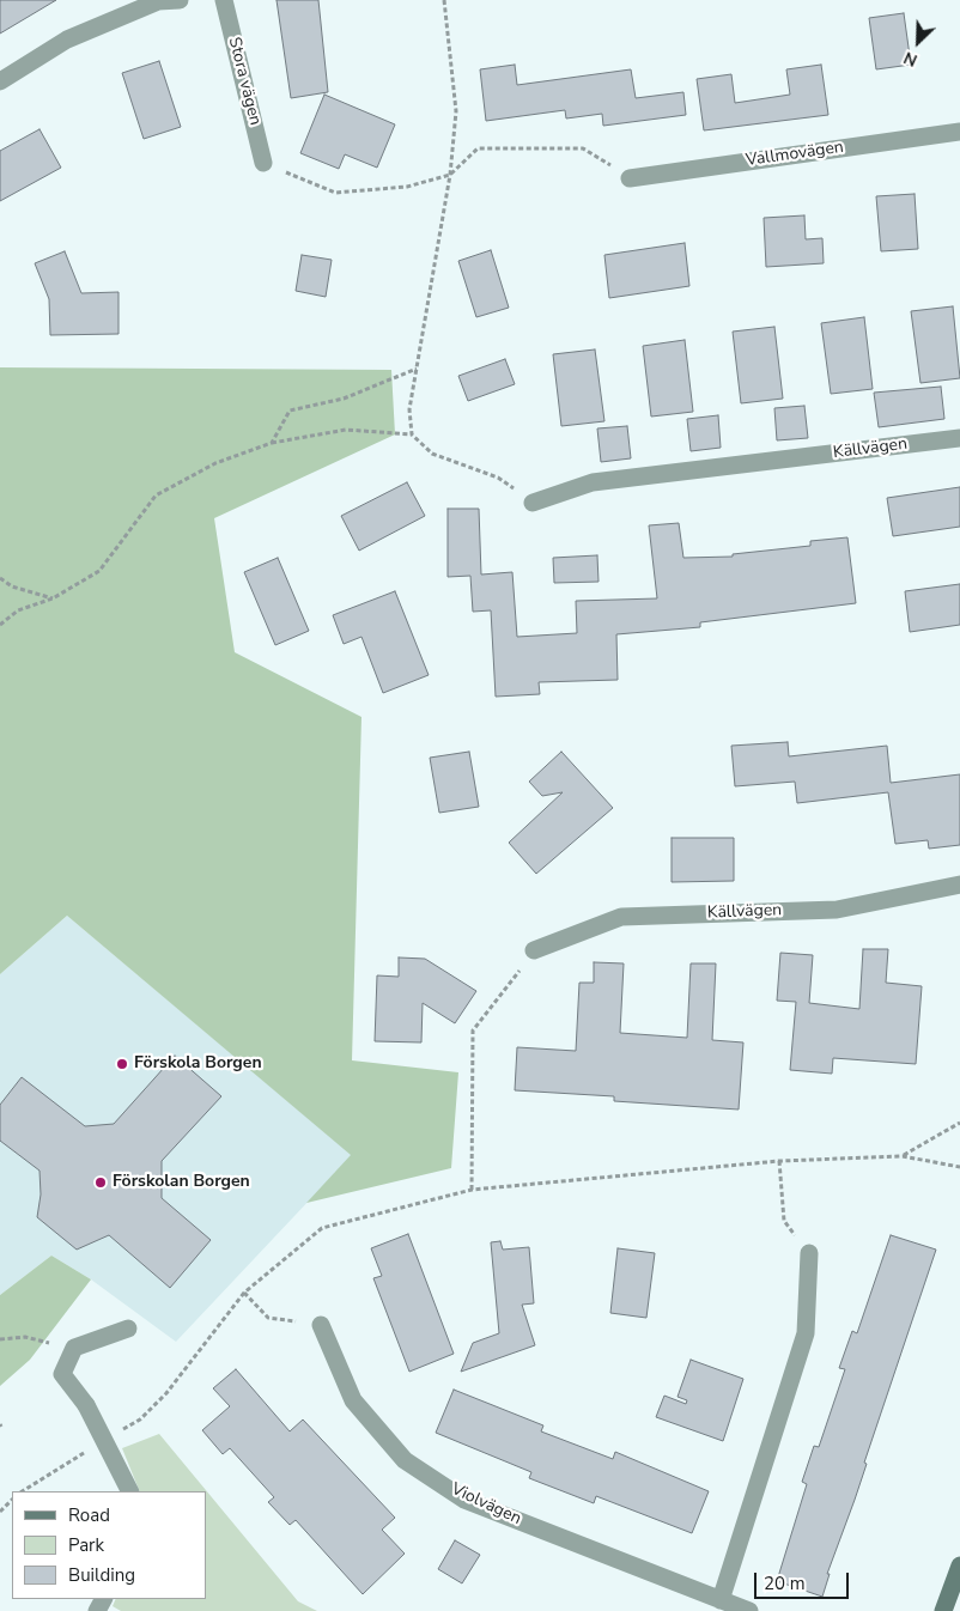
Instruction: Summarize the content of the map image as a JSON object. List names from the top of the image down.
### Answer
{
  "streets": {
    "street": [
      "Stora vägen",
      "Vallmovägen",
      "Källvägen",
      "Violvägen"
    ]
  },
  "places": ["Förskola Borgen", "Förskolan Borgen"],
  "legend": ["Road", "Park", "Building"],
  "scale_bar": "20 m",
  "north": "bottom left"
}
